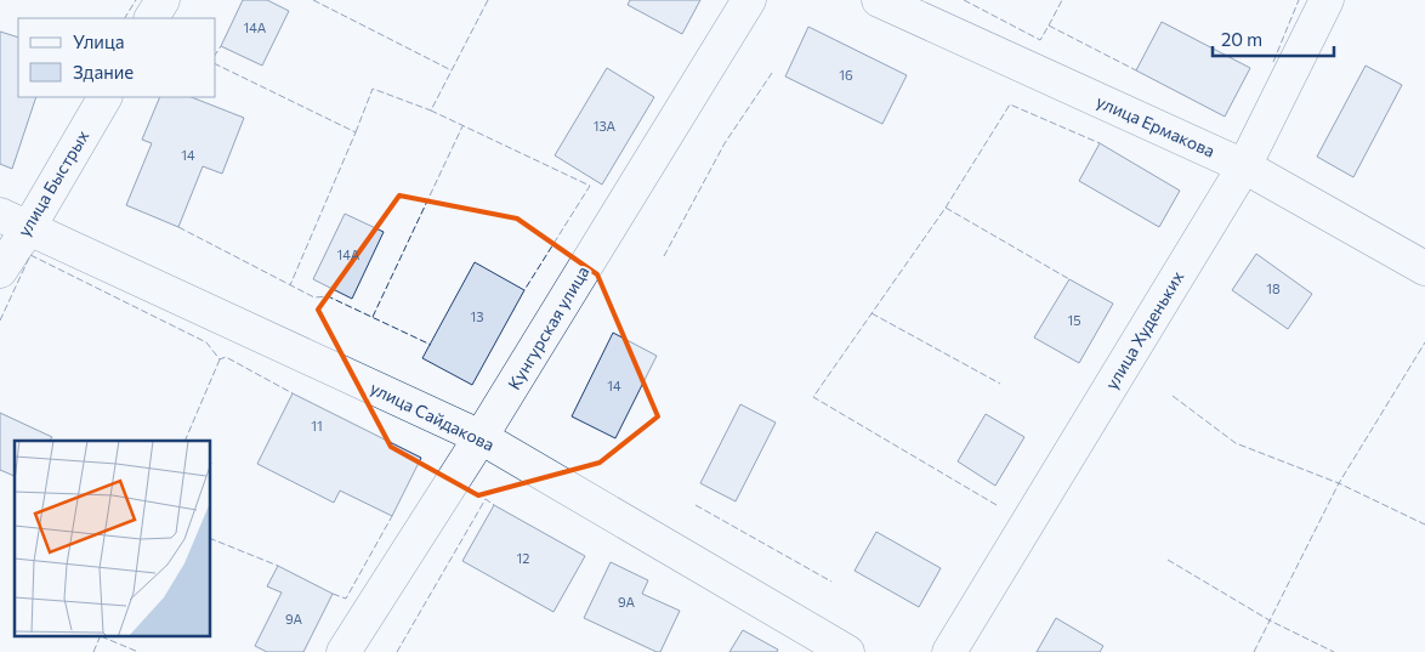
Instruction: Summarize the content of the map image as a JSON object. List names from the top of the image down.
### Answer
{
  "streets": {
    "street": [
      "улица Ермакова",
      "улица Быстрых",
      "Кунгурская улица",
      "улица Худеньких",
      "улица Сайдакова"
    ]
  },
  "crossings": [
    ["улица Ермакова", "улица Худеньких"],
    ["улица Быстрых", "улица Сайдакова"],
    ["Кунгурская улица", "улица Сайдакова"]
  ],
  "house_numbers": [
    "14А",
    "16",
    "13А",
    "14",
    "14А",
    "18",
    "13",
    "15",
    "14",
    "11",
    "12",
    "9А",
    "9А"
  ],
  "legend": ["Улица", "Здание"],
  "scale_bar": "20 m"
}
